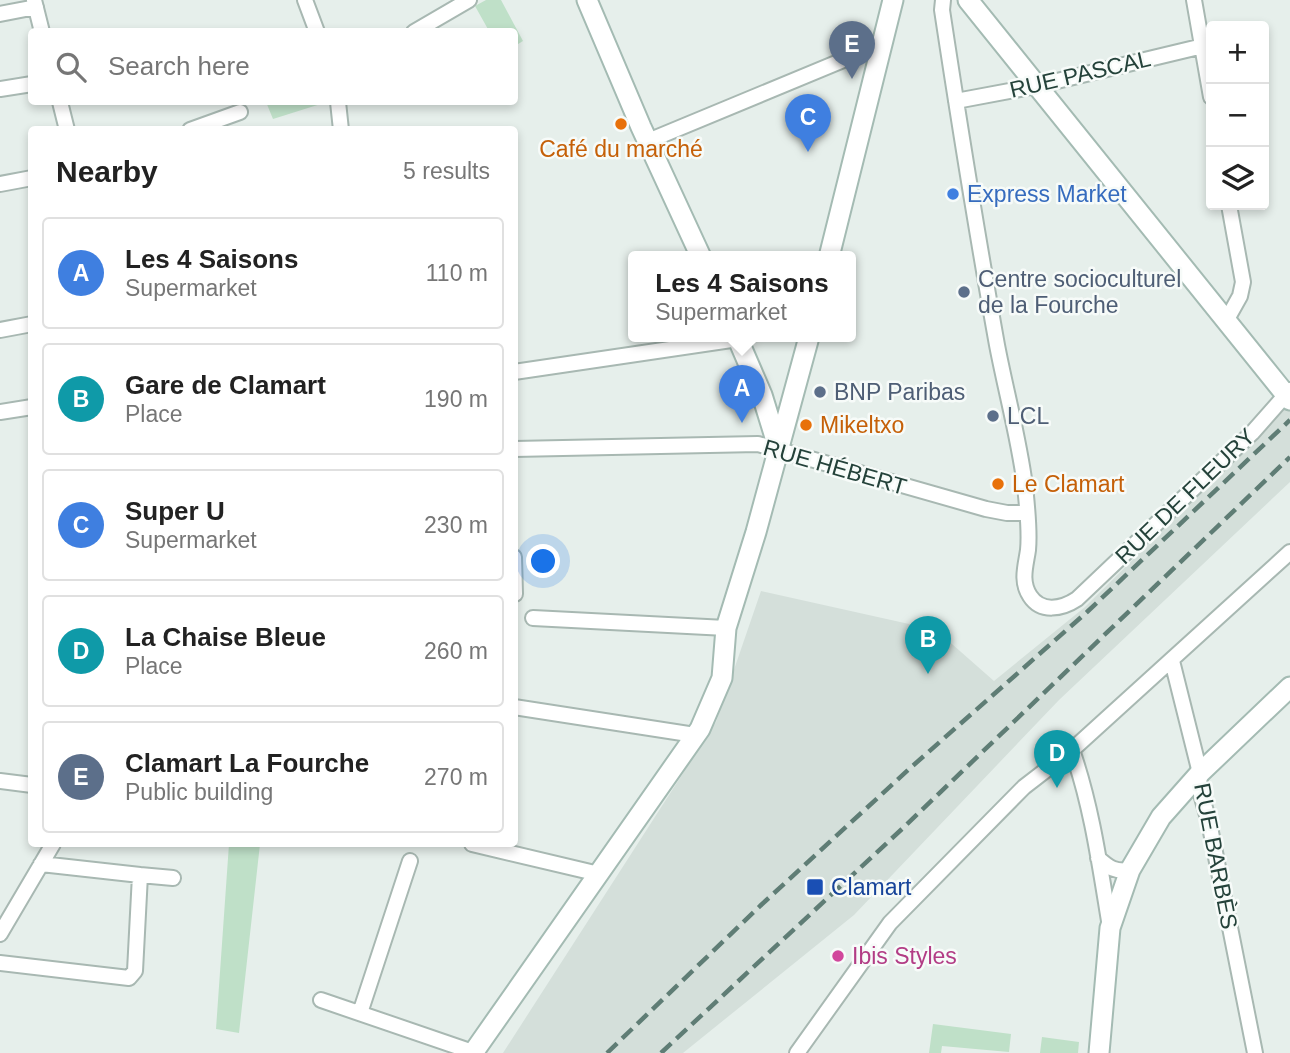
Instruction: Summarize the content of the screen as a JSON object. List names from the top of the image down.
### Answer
{
  "streets": {
    "street": [
      "RUE PASCAL",
      "RUE HÉBERT",
      "RUE DE FLEURY",
      "RUE BARBÈS"
    ]
  },
  "crossings": [
    ["RUE HÉBERT", "RUE DE FLEURY"]
  ],
  "places": {
    "other": [
      "Café du marché",
      "Express Market",
      "Centre socioculturel de la Fourche",
      "BNP Paribas",
      "LCL",
      "Mikeltxo",
      "Le Clamart",
      "Ibis Styles"
    ],
    "transit": ["Clamart"]
  },
  "page": {
    "map_buttons": ["+", "−"],
    "pins": [
      "E",
      "C",
      "A",
      "B",
      "D"
    ],
    "search": "Search here",
    "heading": ["Nearby", "5 results"],
    "list": [
      {
        "mark": "A",
        "name": "Les 4 Saisons",
        "note": "Supermarket",
        "value": "110 m"
      },
      {
        "mark": "B",
        "name": "Gare de Clamart",
        "note": "Place",
        "value": "190 m"
      },
      {
        "mark": "C",
        "name": "Super U",
        "note": "Supermarket",
        "value": "230 m"
      },
      {
        "mark": "D",
        "name": "La Chaise Bleue",
        "note": "Place",
        "value": "260 m"
      },
      {
        "mark": "E",
        "name": "Clamart La Fourche",
        "note": "Public building",
        "value": "270 m"
      }
    ],
    "popup": ["Les 4 Saisons", "Supermarket"]
  }
}
